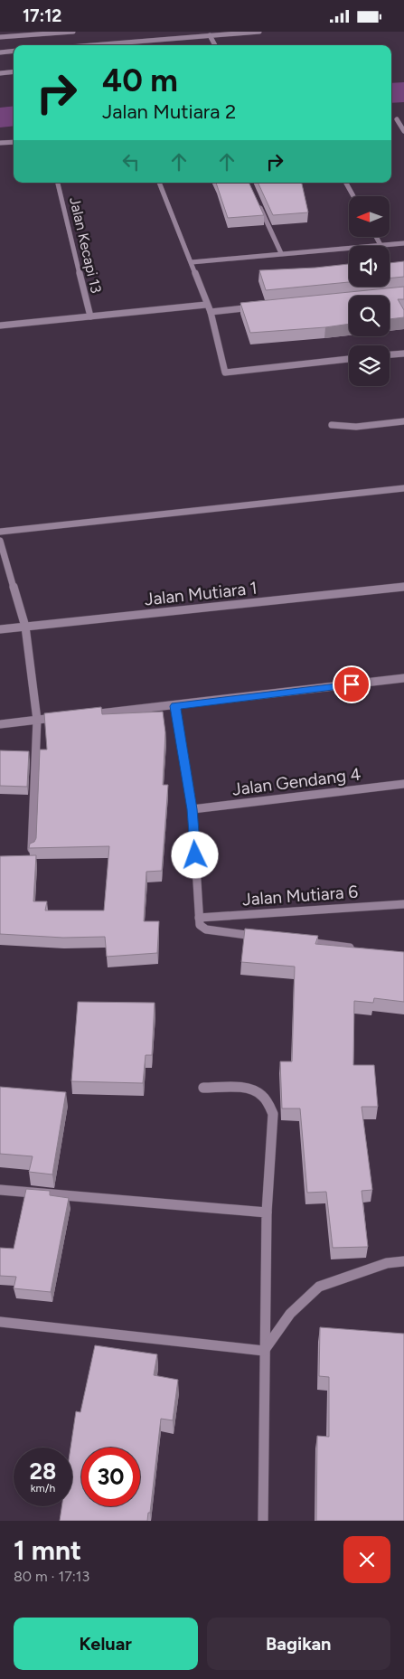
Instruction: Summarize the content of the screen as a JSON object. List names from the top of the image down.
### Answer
{
  "streets": {
    "street": [
      "Jalan Kecapi 13",
      "Jalan Mutiara 1",
      "Jalan Gendang 4",
      "Jalan Mutiara 6"
    ]
  },
  "north": "left",
  "page": {
    "status": "17:12",
    "turn": ["40 m", "Jalan Mutiara 2"],
    "speed": "28 km/h",
    "limit": "30",
    "heading": ["1 mnt", "80 m · 17:13"],
    "buttons": ["Keluar", "Bagikan"]
  }
}
